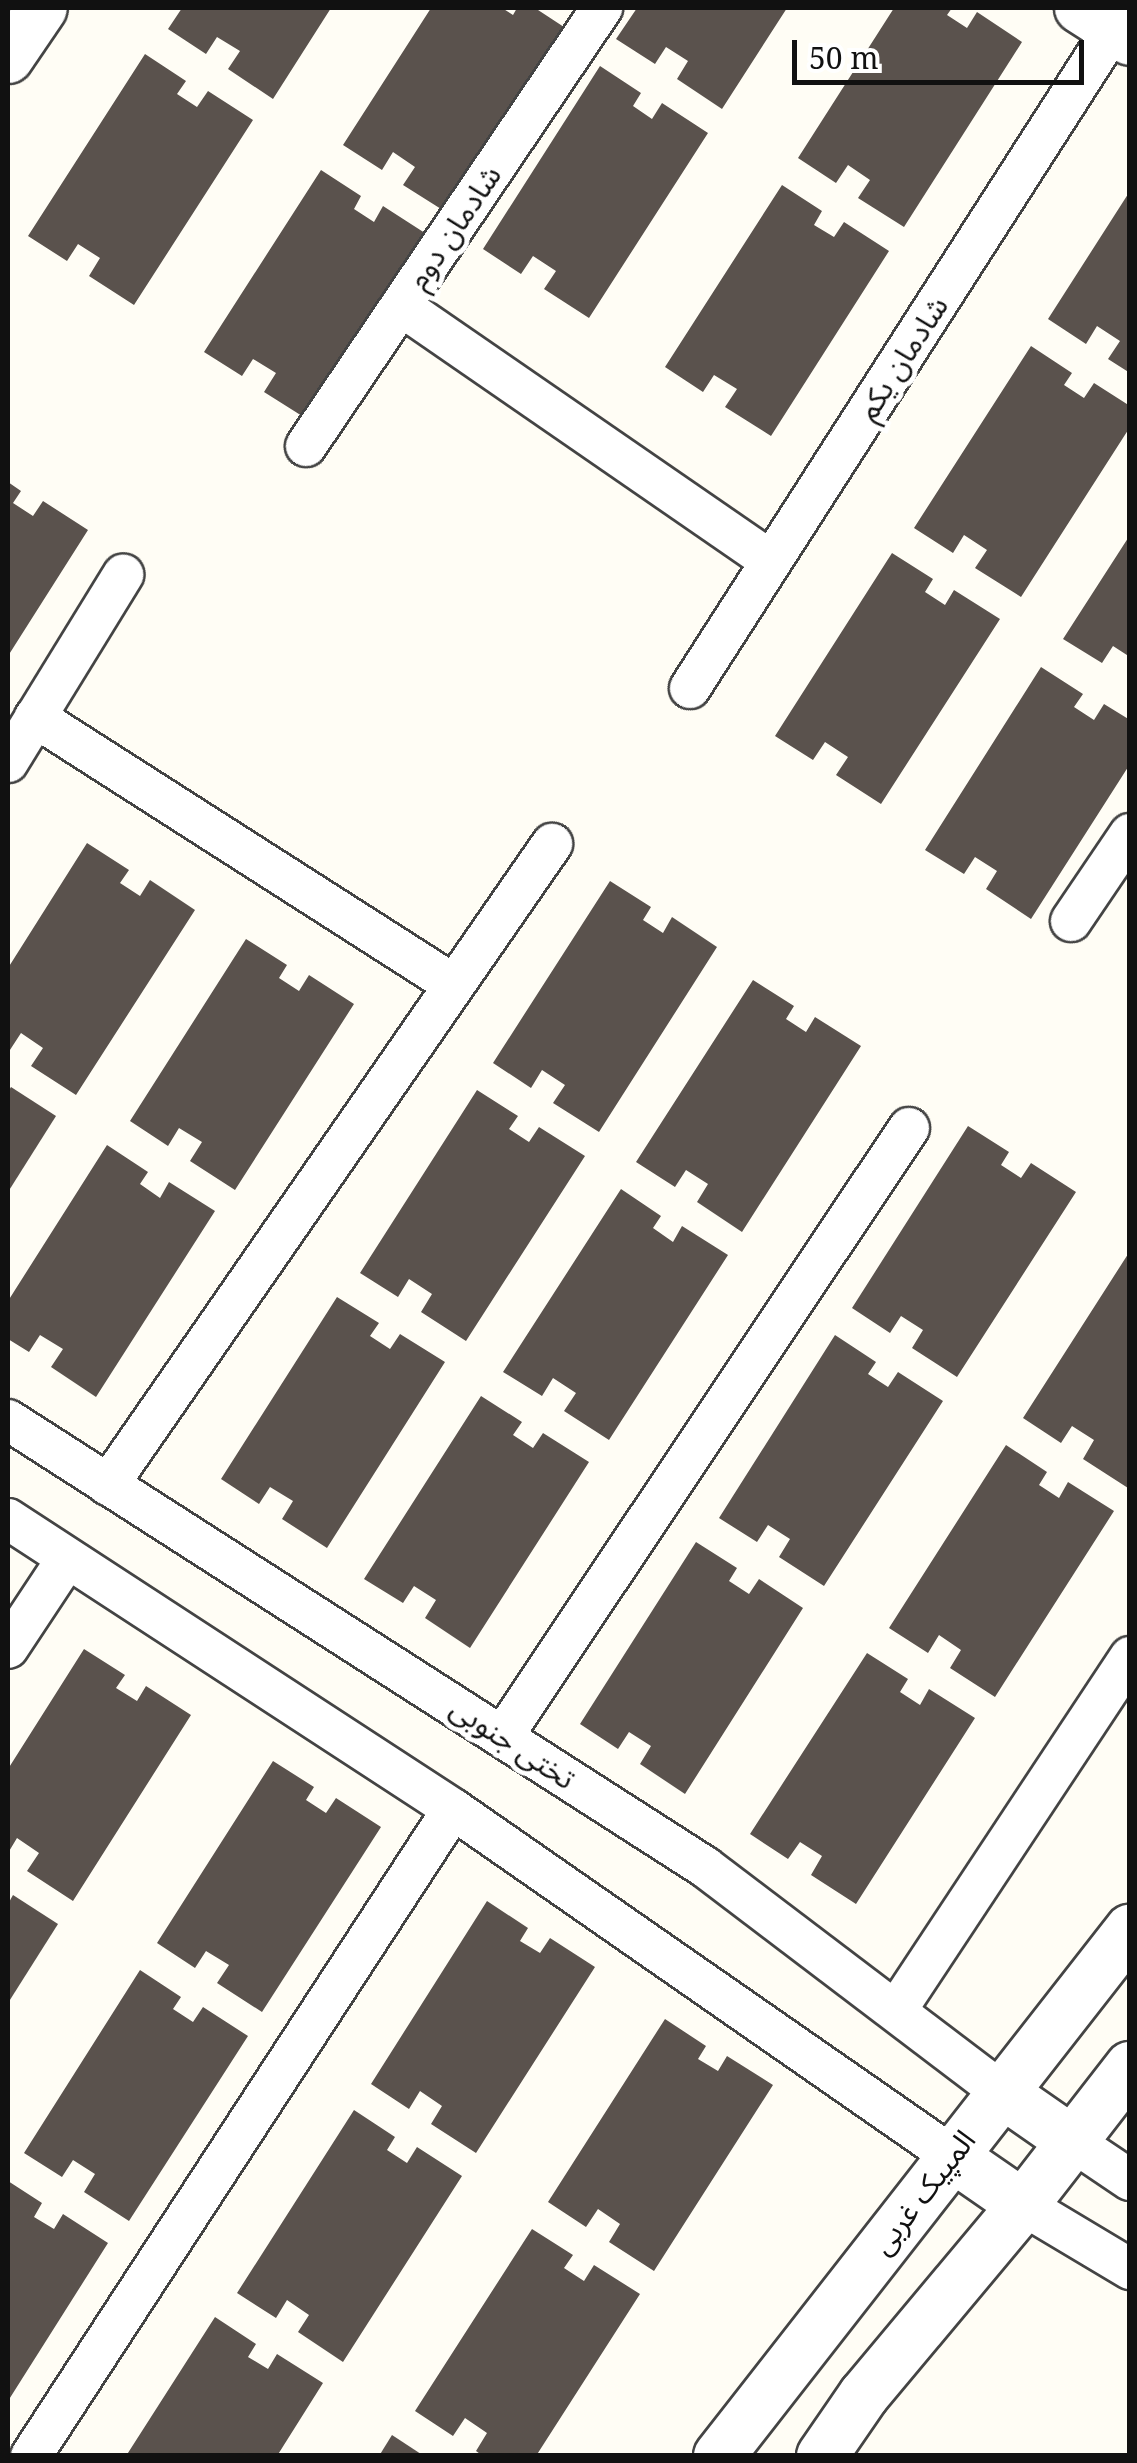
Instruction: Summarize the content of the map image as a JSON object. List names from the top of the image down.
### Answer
{
  "streets": {
    "street": [
      "شادمان دوم",
      "شادمان یکم",
      "تختی جنوبی",
      "المپیک غربی"
    ]
  },
  "crossings": [
    ["تختی جنوبی", "المپیک غربی"]
  ],
  "scale_bar": "50 m"
}
